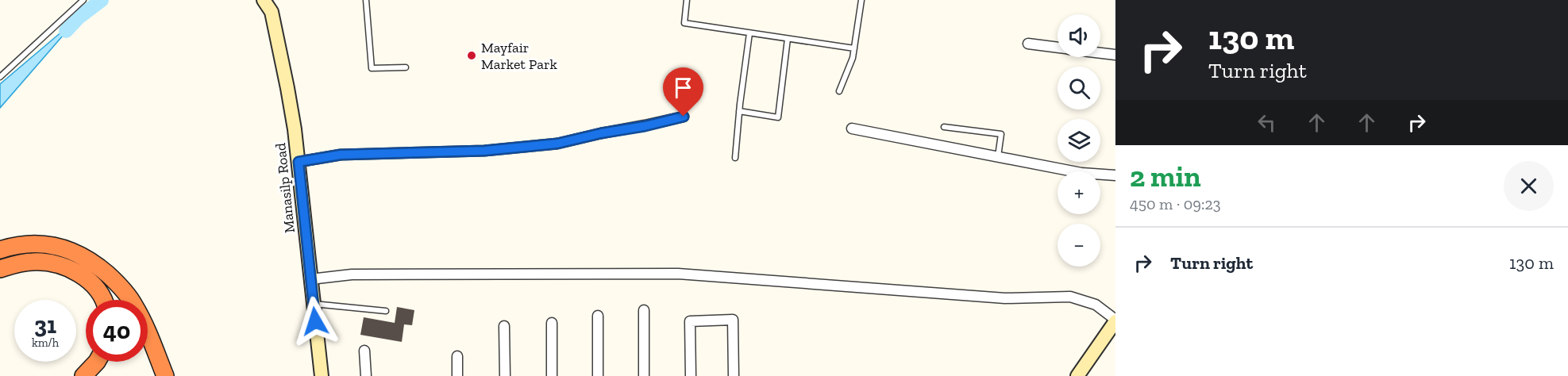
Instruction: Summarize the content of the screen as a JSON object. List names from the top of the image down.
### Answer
{
  "streets": {
    "street": ["Manasilp Road"]
  },
  "places": ["Mayfair Market Park"],
  "page": {
    "turn": ["130 m", "Turn right"],
    "map_buttons": ["+", "−"],
    "heading": ["2 min", "450 m · 09:23"],
    "list": [
      {
        "name": "Turn right",
        "value": "130 m"
      }
    ],
    "speed": "31 km/h",
    "limit": "40"
  }
}
